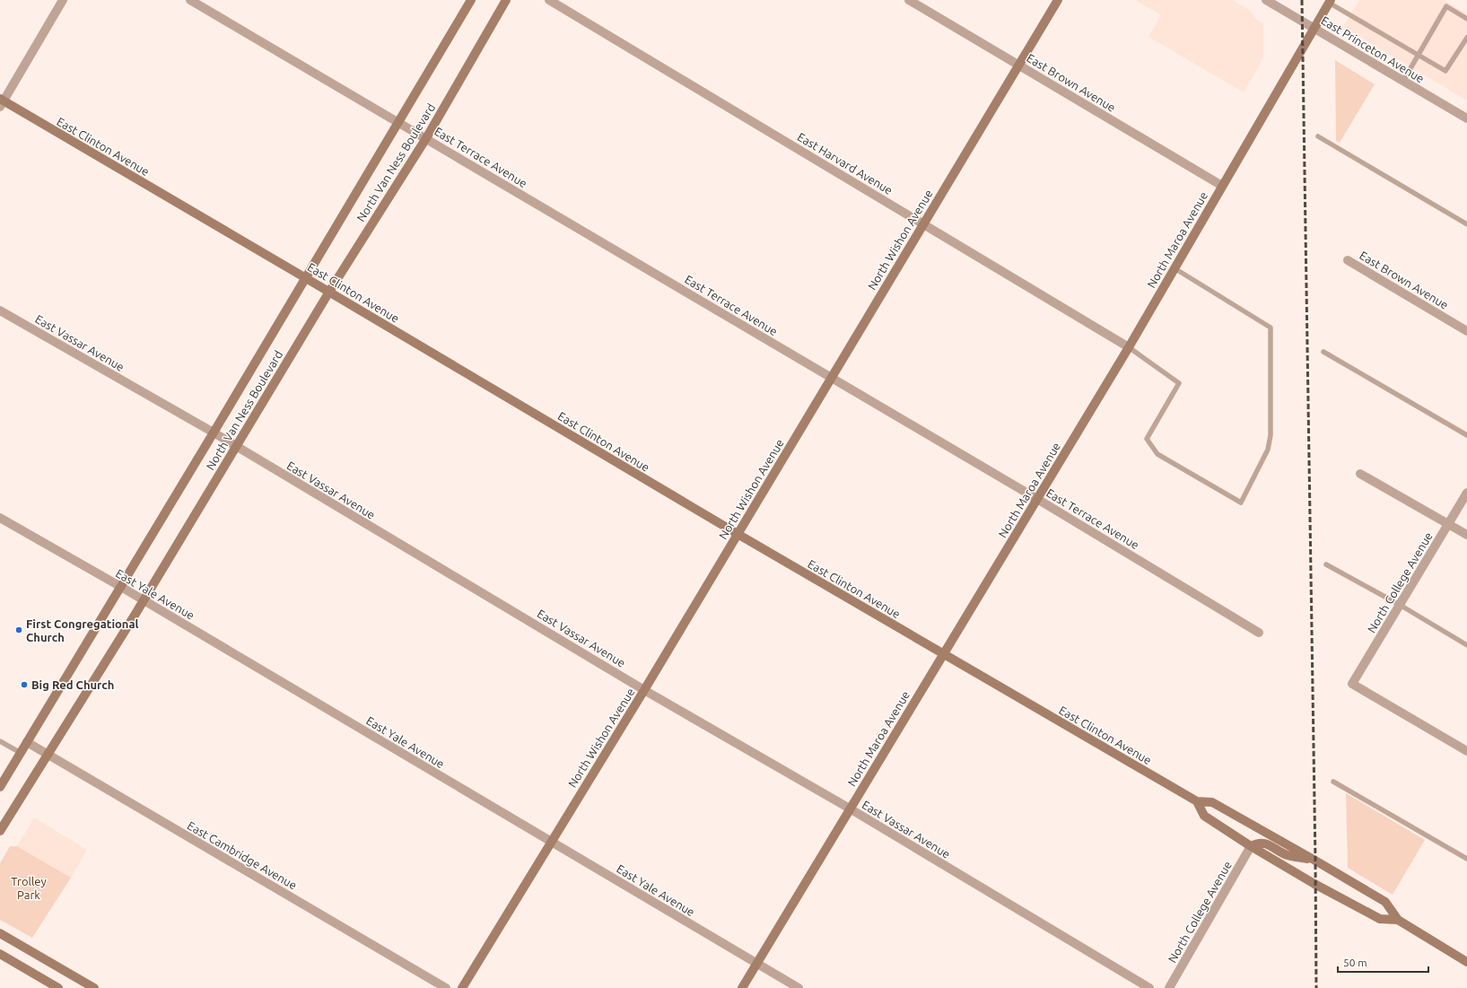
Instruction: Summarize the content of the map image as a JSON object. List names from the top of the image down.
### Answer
{
  "streets": {
    "main road": [
      "East Clinton Avenue",
      "North Van Ness Boulevard",
      "North Wishon Avenue",
      "North Maroa Avenue"
    ],
    "street": [
      "East Princeton Avenue",
      "East Brown Avenue",
      "East Terrace Avenue",
      "East Harvard Avenue",
      "East Vassar Avenue",
      "North College Avenue",
      "East Yale Avenue",
      "East Cambridge Avenue"
    ]
  },
  "crossings": [
    ["East Princeton Avenue", "North Maroa Avenue"],
    ["East Brown Avenue", "North Wishon Avenue"],
    ["East Brown Avenue", "North Maroa Avenue"],
    ["East Clinton Avenue", "North Van Ness Boulevard"],
    ["East Clinton Avenue", "North Wishon Avenue"],
    ["East Clinton Avenue", "North Maroa Avenue"],
    ["East Clinton Avenue", "North College Avenue"],
    ["East Terrace Avenue", "North Van Ness Boulevard"],
    ["East Terrace Avenue", "North Wishon Avenue"],
    ["East Terrace Avenue", "North Maroa Avenue"],
    ["North Van Ness Boulevard", "East Vassar Avenue"],
    ["North Van Ness Boulevard", "East Yale Avenue"],
    ["North Van Ness Boulevard", "East Cambridge Avenue"],
    ["East Harvard Avenue", "North Wishon Avenue"],
    ["East Harvard Avenue", "North Maroa Avenue"],
    ["North Wishon Avenue", "East Vassar Avenue"],
    ["North Wishon Avenue", "East Yale Avenue"],
    ["North Maroa Avenue", "East Vassar Avenue"],
    ["North Maroa Avenue", "East Yale Avenue"]
  ],
  "parks": ["Trolley Park"],
  "places": ["First Congregational Church", "Big Red Church"],
  "scale_bar": "50 m"
}
